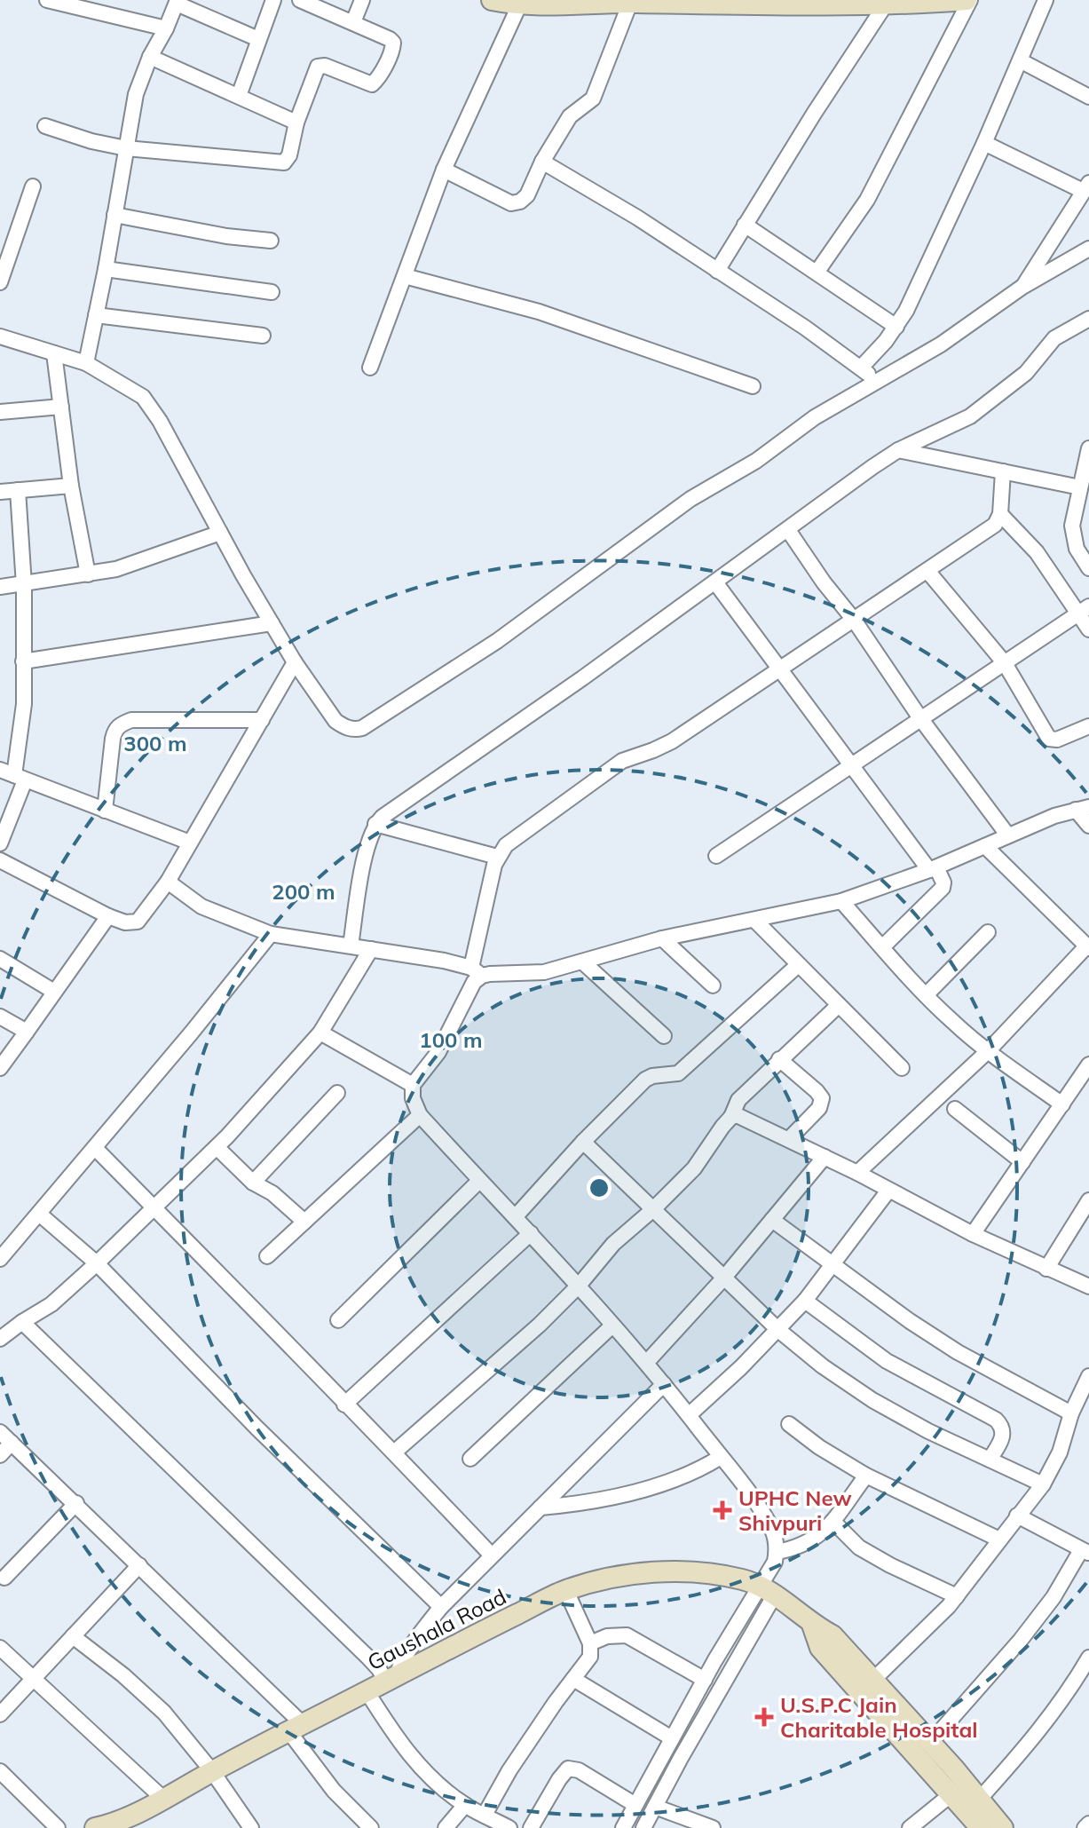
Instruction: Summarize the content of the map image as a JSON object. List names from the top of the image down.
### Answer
{
  "streets": {
    "street": ["Gaushala Road"]
  },
  "places": {
    "health": ["UPHC New Shivpuri", "U.S.P.C Jain Charitable Hospital"]
  },
  "rings": ["300 m", "200 m", "100 m"]
}
